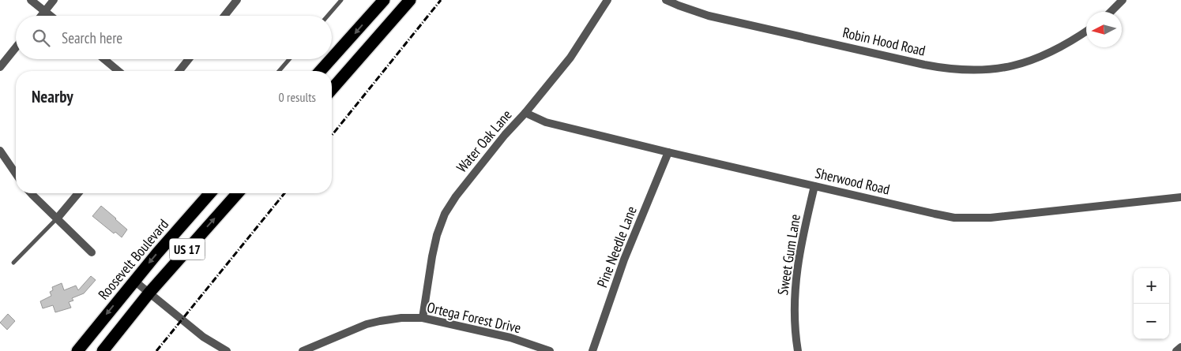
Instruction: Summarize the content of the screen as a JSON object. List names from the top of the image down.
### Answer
{
  "streets": {
    "highway": ["US 17", "Roosevelt Boulevard"],
    "street": [
      "Robin Hood Road",
      "Water Oak Lane",
      "Sherwood Road",
      "Pine Needle Lane",
      "Sweet Gum Lane",
      "Ortega Forest Drive"
    ]
  },
  "crossings": [
    ["Water Oak Lane", "Sherwood Road"],
    ["Water Oak Lane", "Ortega Forest Drive"],
    ["Sherwood Road", "Pine Needle Lane"],
    ["Sherwood Road", "Sweet Gum Lane"]
  ],
  "north": "left",
  "page": {
    "search": "Search here",
    "heading": ["Nearby", "0 results"],
    "map_buttons": ["+", "−"]
  }
}
